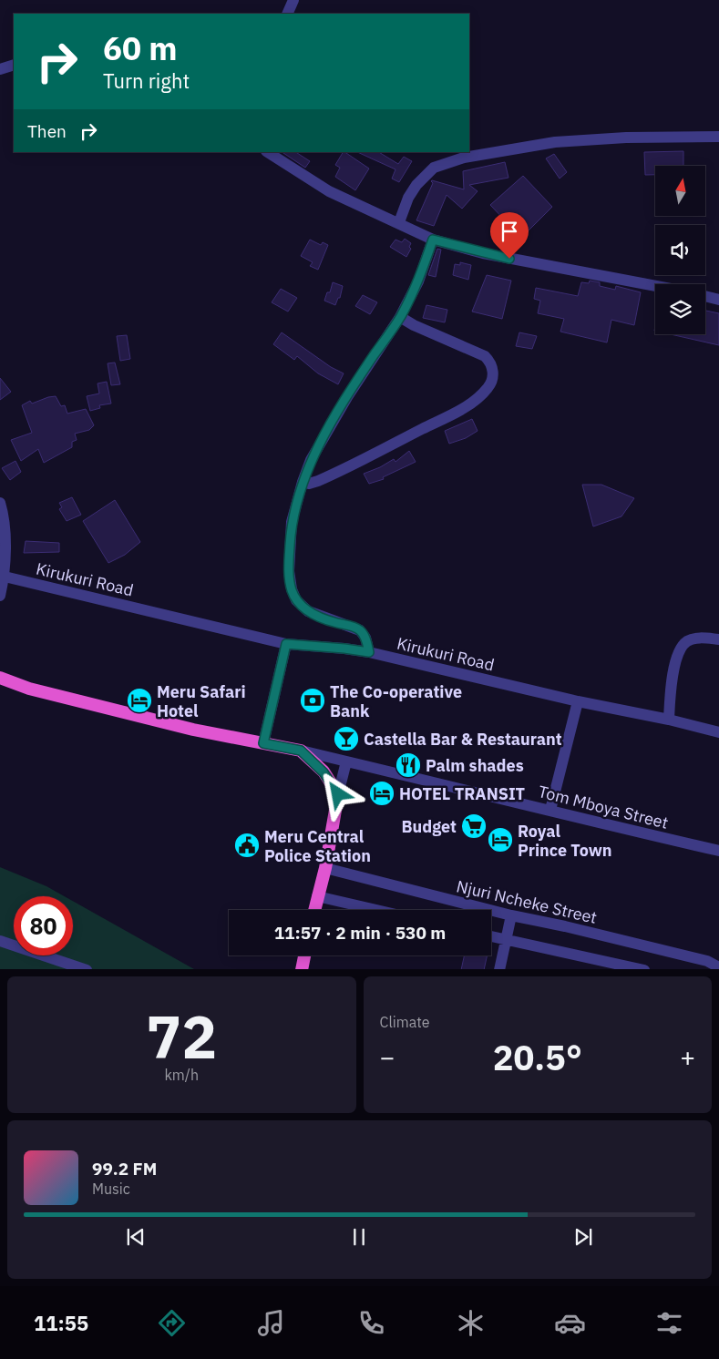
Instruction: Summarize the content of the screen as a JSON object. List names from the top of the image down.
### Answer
{
  "streets": {
    "street": ["Kirukuri Road", "Tom Mboya Street", "Njuri Ncheke Street"]
  },
  "places": {
    "hotel": ["Meru Safari Hotel", "HOTEL TRANSIT", "Royal Prince Town"],
    "bank": ["The Co-operative Bank"],
    "bar": ["Castella Bar & Restaurant"],
    "restaurant": ["Palm shades"],
    "supermarket": ["Budget"],
    "public building": ["Meru Central Police Station"]
  },
  "north": "top",
  "page": {
    "turn": ["60 m", "Turn right"],
    "then": "Then",
    "limit": "80",
    "trip": "11:57 · 2 min · 530 m",
    "tile": [
      ["72", "km/h"],
      "Climate"
    ],
    "heat": ["−", "20.5°", "+"],
    "song": ["99.2 FM", "Music"],
    "tabs": "11:55"
  }
}
